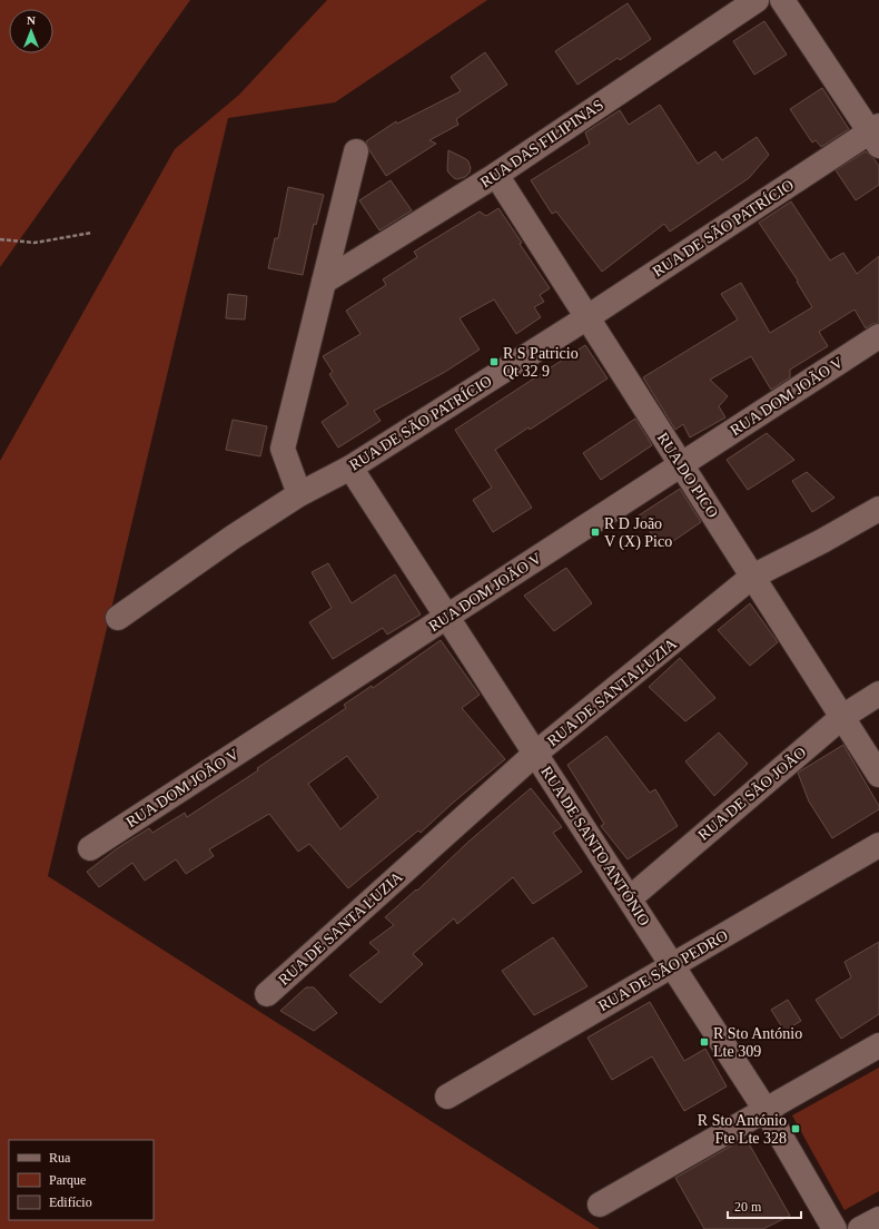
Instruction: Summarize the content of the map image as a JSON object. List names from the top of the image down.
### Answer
{
  "streets": {
    "street": [
      "RUA DAS FILIPINAS",
      "RUA DE SÃO PATRÍCIO",
      "RUA DOM JOÃO V",
      "RUA DO PICO",
      "RUA DE SANTA LUZIA",
      "RUA DE SÃO JOÃO",
      "RUA DE SANTO ANTÓNIO",
      "RUA DE SÃO PEDRO"
    ]
  },
  "crossings": [
    ["RUA DAS FILIPINAS", "RUA DO PICO"],
    ["RUA DE SÃO PATRÍCIO", "RUA DO PICO"],
    ["RUA DE SÃO PATRÍCIO", "RUA DE SANTO ANTÓNIO"],
    ["RUA DOM JOÃO V", "RUA DO PICO"],
    ["RUA DOM JOÃO V", "RUA DE SANTO ANTÓNIO"],
    ["RUA DO PICO", "RUA DE SANTA LUZIA"],
    ["RUA DO PICO", "RUA DE SÃO JOÃO"],
    ["RUA DE SANTA LUZIA", "RUA DE SANTO ANTÓNIO"],
    ["RUA DE SÃO JOÃO", "RUA DE SANTO ANTÓNIO"],
    ["RUA DE SANTO ANTÓNIO", "RUA DE SÃO PEDRO"]
  ],
  "places": {
    "transit": [
      "R S Patricio Qt 32 9",
      "R D João V (X) Pico",
      "R Sto António Lte 309",
      "R Sto António Fte Lte 328"
    ]
  },
  "legend": ["Rua", "Parque", "Edifício"],
  "scale_bar": "20 m",
  "north": "top"
}
